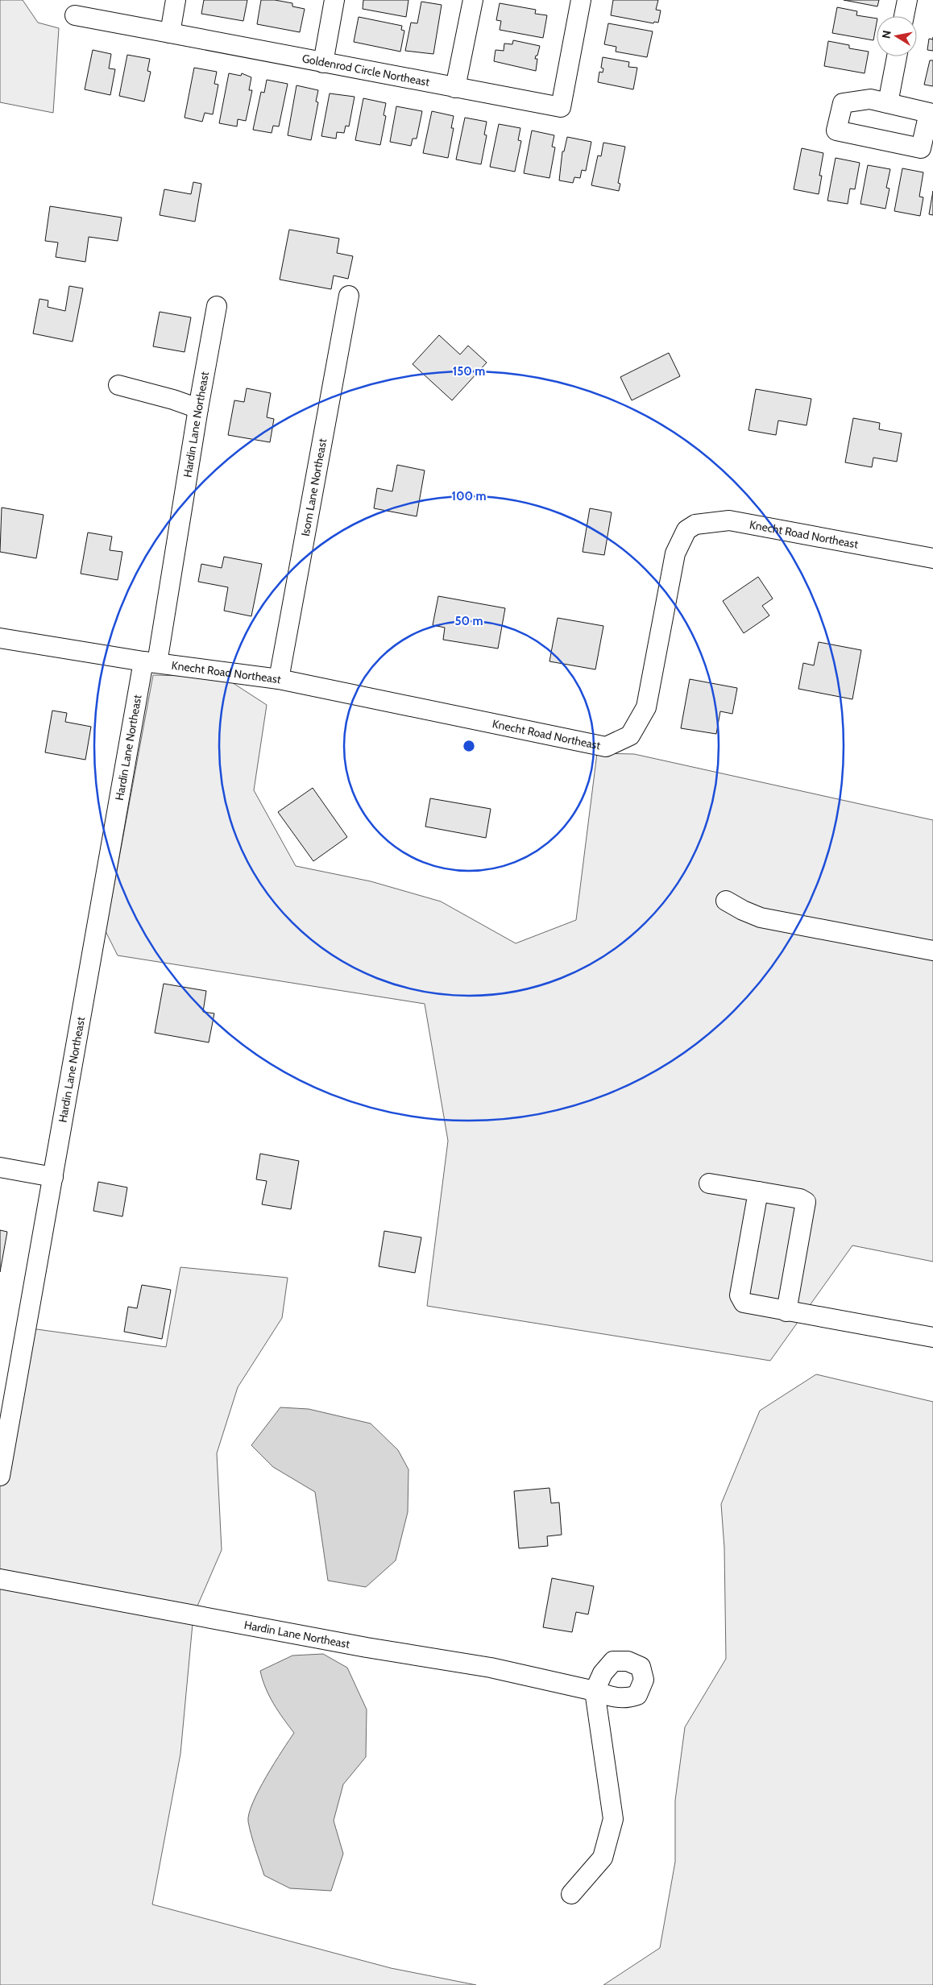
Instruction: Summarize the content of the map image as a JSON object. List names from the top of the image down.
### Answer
{
  "streets": {
    "street": [
      "Goldenrod Circle Northeast",
      "Hardin Lane Northeast",
      "Isom Lane Northeast",
      "Knecht Road Northeast"
    ]
  },
  "crossings": [
    ["Hardin Lane Northeast", "Knecht Road Northeast"],
    ["Isom Lane Northeast", "Knecht Road Northeast"]
  ],
  "north": "left",
  "rings": ["150 m", "100 m", "50 m"]
}
